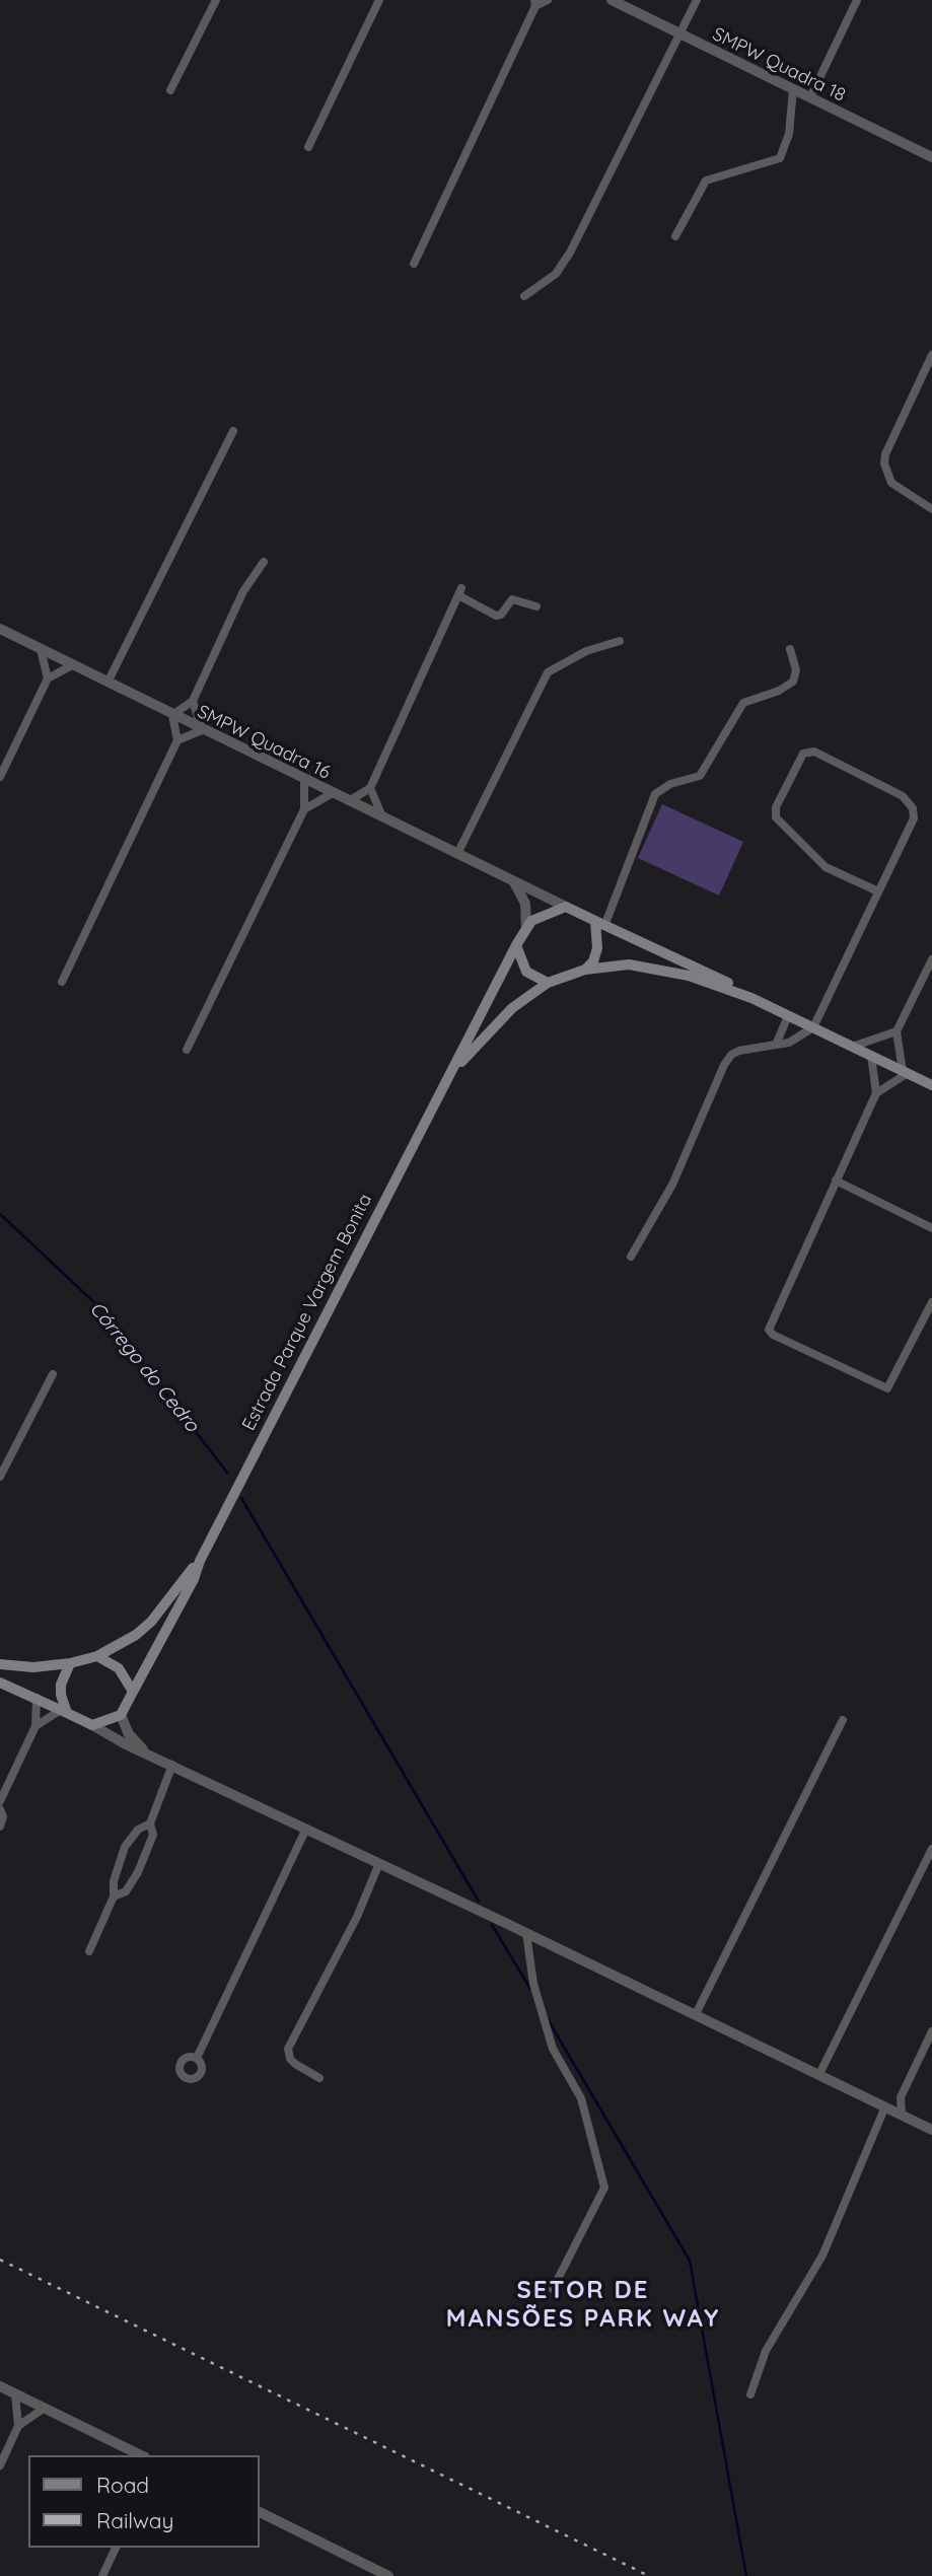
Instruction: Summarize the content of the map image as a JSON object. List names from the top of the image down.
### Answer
{
  "streets": {
    "main road": ["Estrada Parque Vargem Bonita"],
    "street": ["SMPW Quadra 18", "SMPW Quadra 16"]
  },
  "crossings": [
    ["SMPW Quadra 16", "Estrada Parque Vargem Bonita"]
  ],
  "districts": ["SETOR DE MANSÕES PARK WAY"],
  "water": ["Córrego do Cedro"],
  "legend": ["Road", "Railway"]
}
